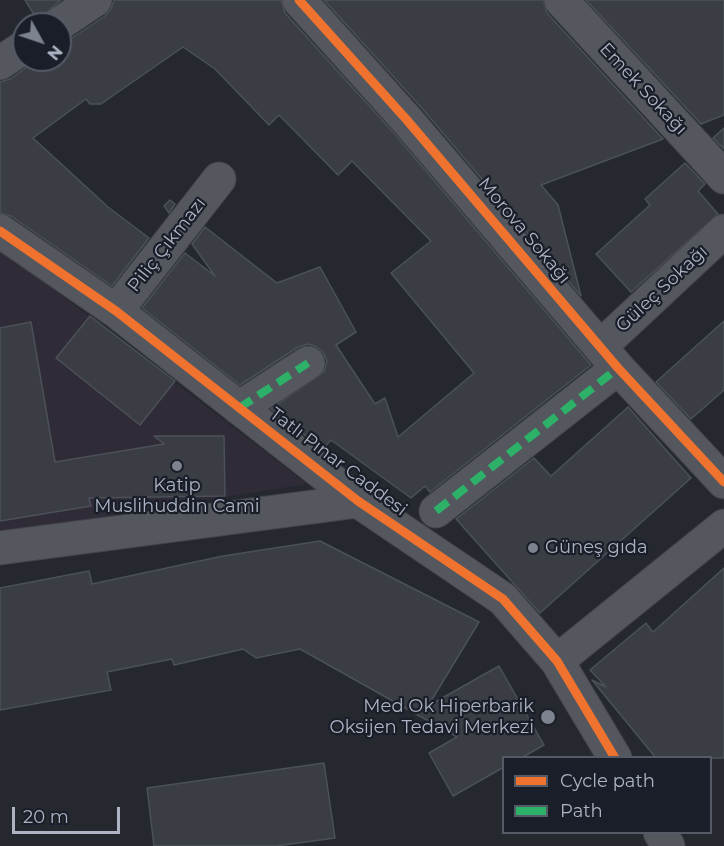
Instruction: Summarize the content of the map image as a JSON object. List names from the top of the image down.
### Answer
{
  "streets": {
    "street": [
      "Emek Sokağı",
      "Morova Sokağı",
      "Piliç Çıkmazı",
      "Güleç Sokağı",
      "Tatlı Pınar Caddesi"
    ]
  },
  "crossings": [
    ["Morova Sokağı", "Güleç Sokağı"],
    ["Piliç Çıkmazı", "Tatlı Pınar Caddesi"]
  ],
  "places": ["Katip Muslihuddin Cami", "Güneş gıda", "Med Ok Hiperbarik Oksijen Tedavi Merkezi"],
  "legend": ["Cycle path", "Path"],
  "scale_bar": "20 m",
  "north": "bottom right"
}
